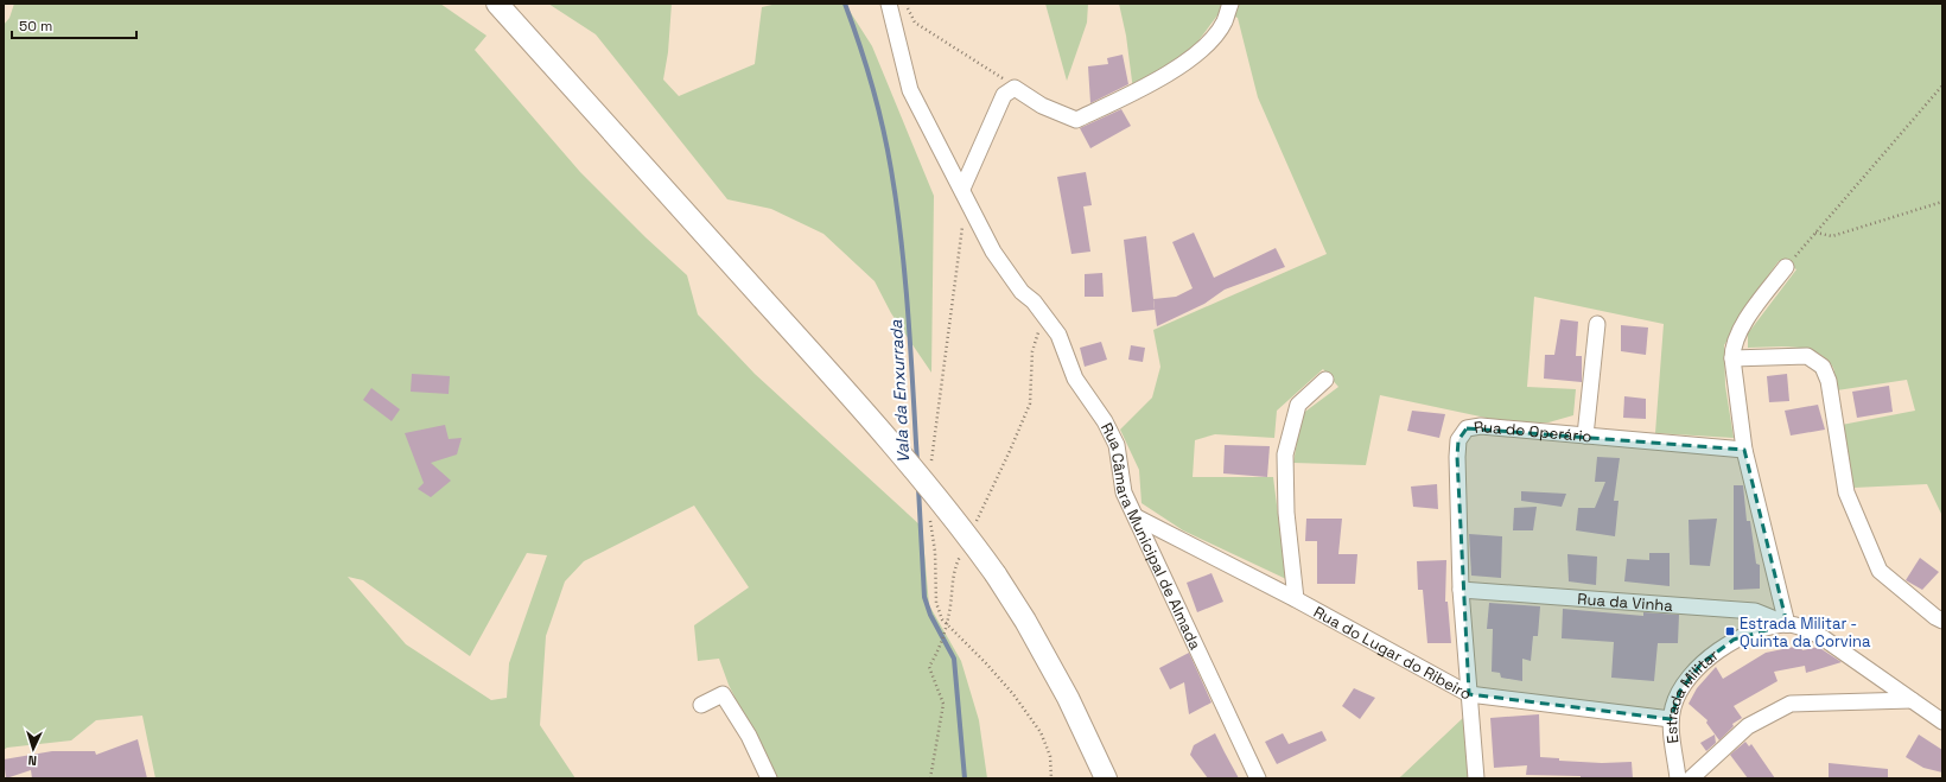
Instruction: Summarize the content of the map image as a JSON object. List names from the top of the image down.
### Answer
{
  "streets": {
    "street": [
      "Rua do Operário",
      "Rua Câmara Municipal de Almada",
      "Rua da Vinha",
      "Rua do Lugar do Ribeiro",
      "Estrada Militar"
    ]
  },
  "crossings": [
    ["Rua do Operário", "Rua da Vinha"],
    ["Rua do Operário", "Rua do Lugar do Ribeiro"],
    ["Rua Câmara Municipal de Almada", "Rua do Lugar do Ribeiro"],
    ["Rua da Vinha", "Estrada Militar"],
    ["Rua do Lugar do Ribeiro", "Estrada Militar"]
  ],
  "water": ["Vala da Enxurrada"],
  "places": {
    "transit": ["Estrada Militar - Quinta da Corvina"]
  },
  "scale_bar": "50 m",
  "north": "bottom"
}
